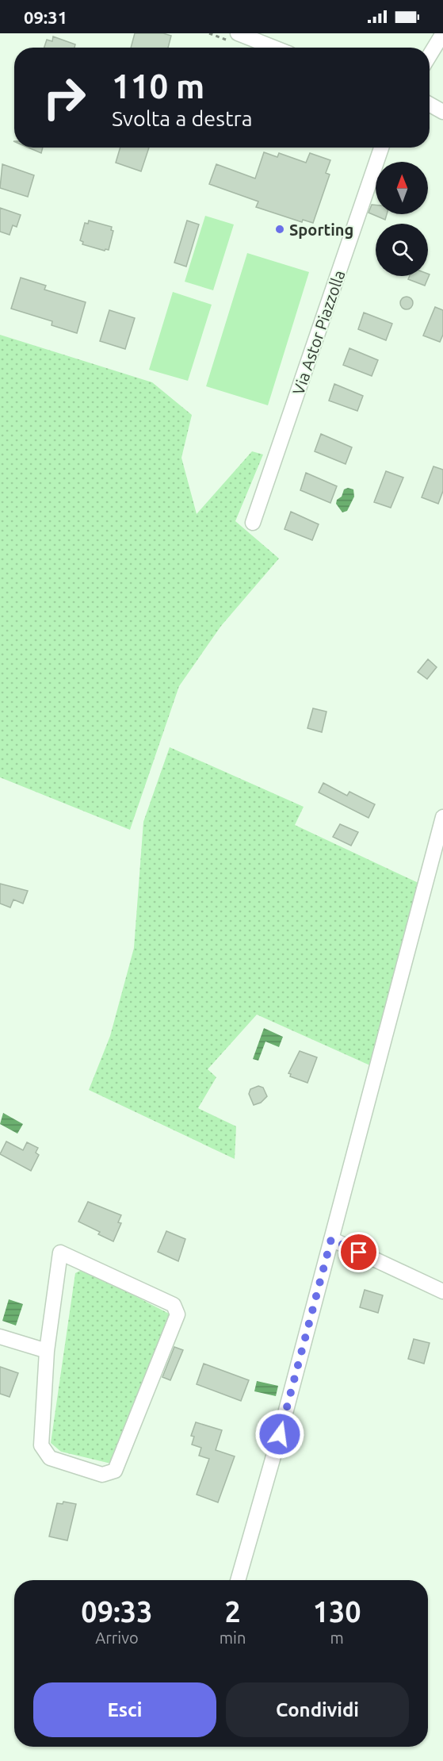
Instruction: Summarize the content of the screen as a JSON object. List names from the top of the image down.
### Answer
{
  "streets": {
    "street": ["Via Astor Piazzolla"]
  },
  "places": ["Sporting"],
  "north": "top",
  "page": {
    "status": "09:31",
    "turn": ["110 m", "Svolta a destra"],
    "eta": [
      "09:33",
      "Arrivo",
      "2",
      "min",
      "130",
      "m"
    ],
    "buttons": ["Esci", "Condividi"]
  }
}
